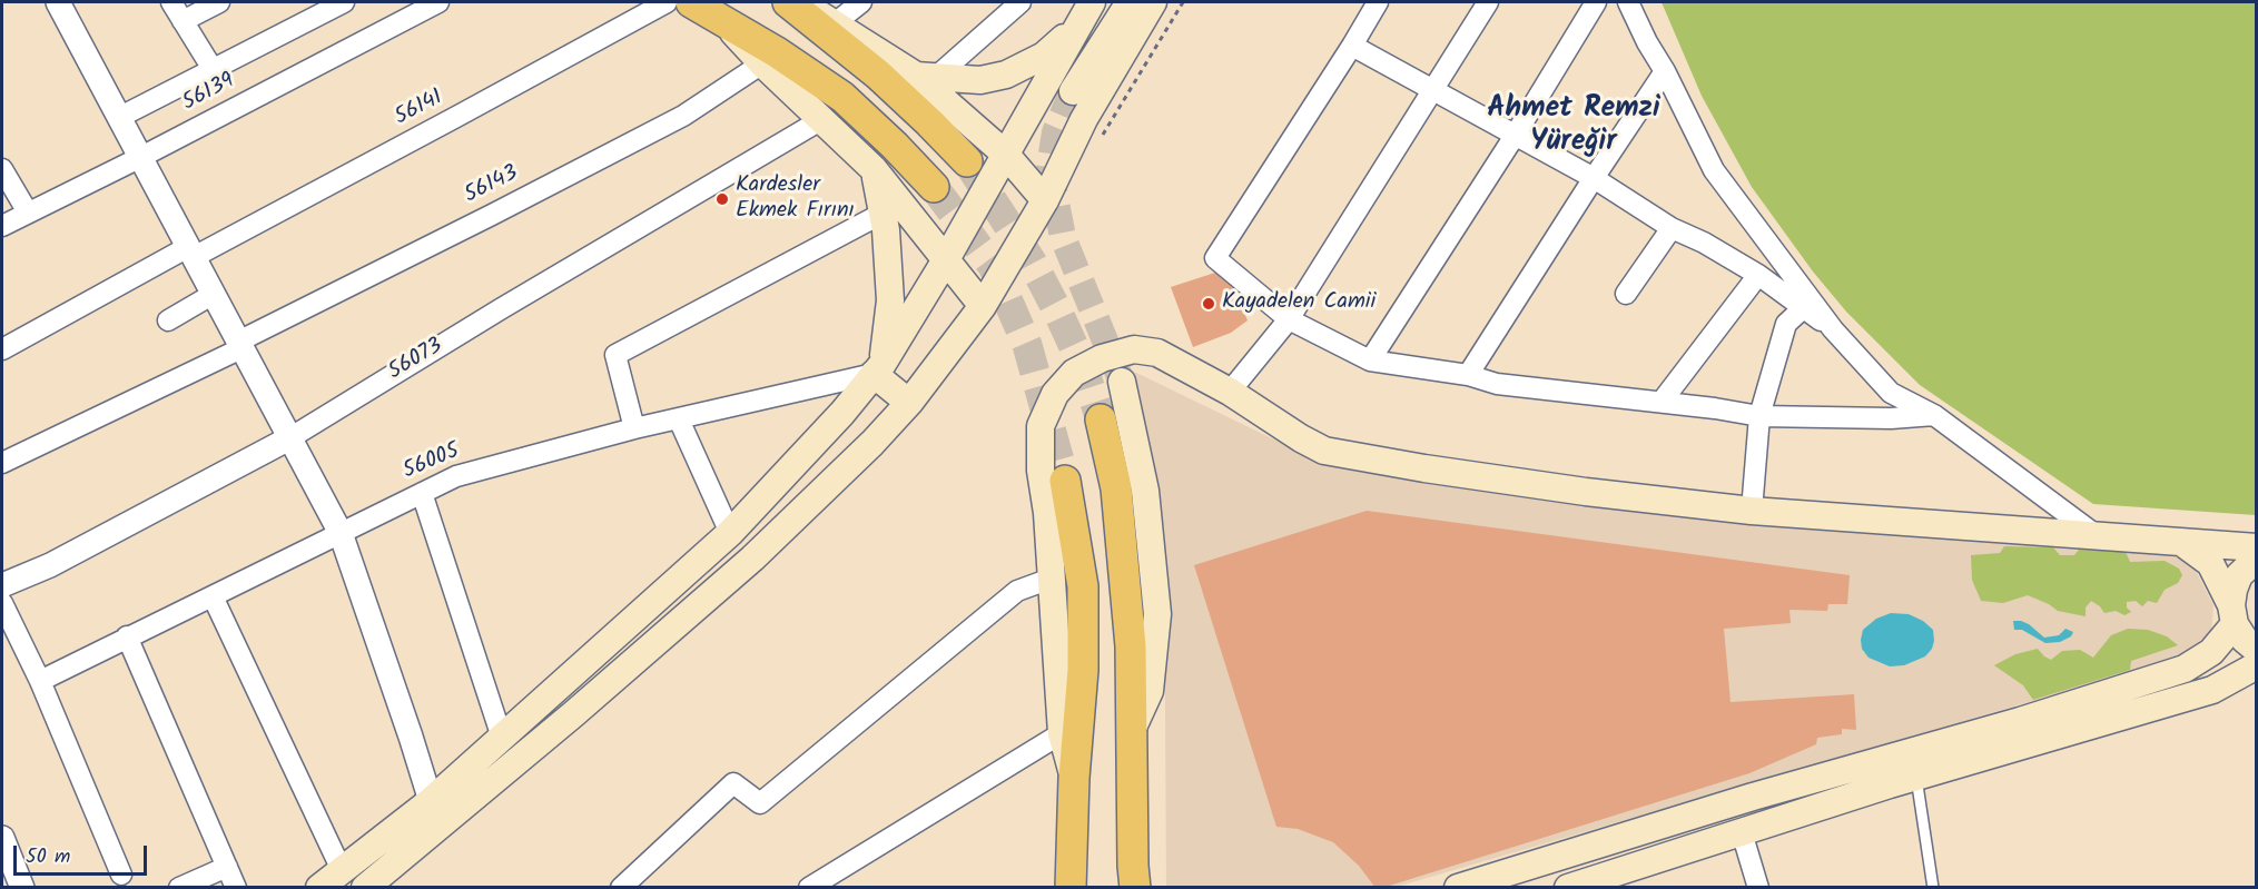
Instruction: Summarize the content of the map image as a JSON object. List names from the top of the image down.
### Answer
{
  "streets": {
    "street": [
      "56139",
      "56141",
      "56143",
      "56073",
      "56005"
    ]
  },
  "districts": ["Ahmet Remzi Yüreğir"],
  "places": ["Kardesler Ekmek Fırını", "Kayadelen Camii"],
  "scale_bar": "50 m"
}
